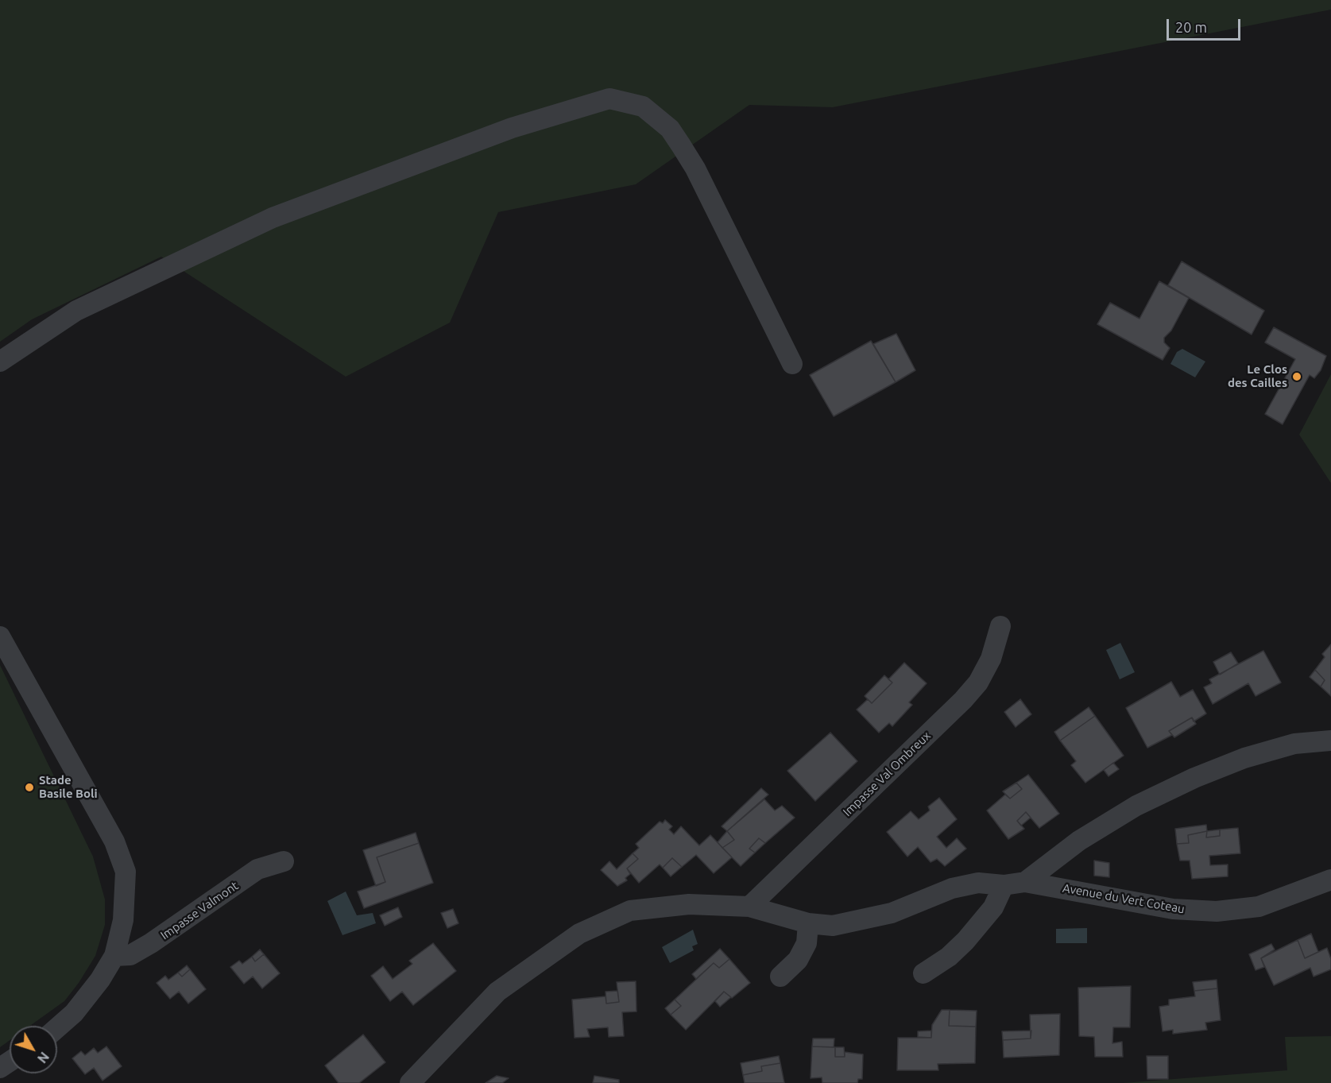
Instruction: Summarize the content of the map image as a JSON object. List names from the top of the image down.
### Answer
{
  "streets": {
    "street": ["Impasse Val Ombreux", "Avenue du Vert Coteau", "Impasse Valmont"]
  },
  "places": ["Le Clos des Cailles", "Stade Basile Boli"],
  "scale_bar": "20 m",
  "north": "bottom right"
}
